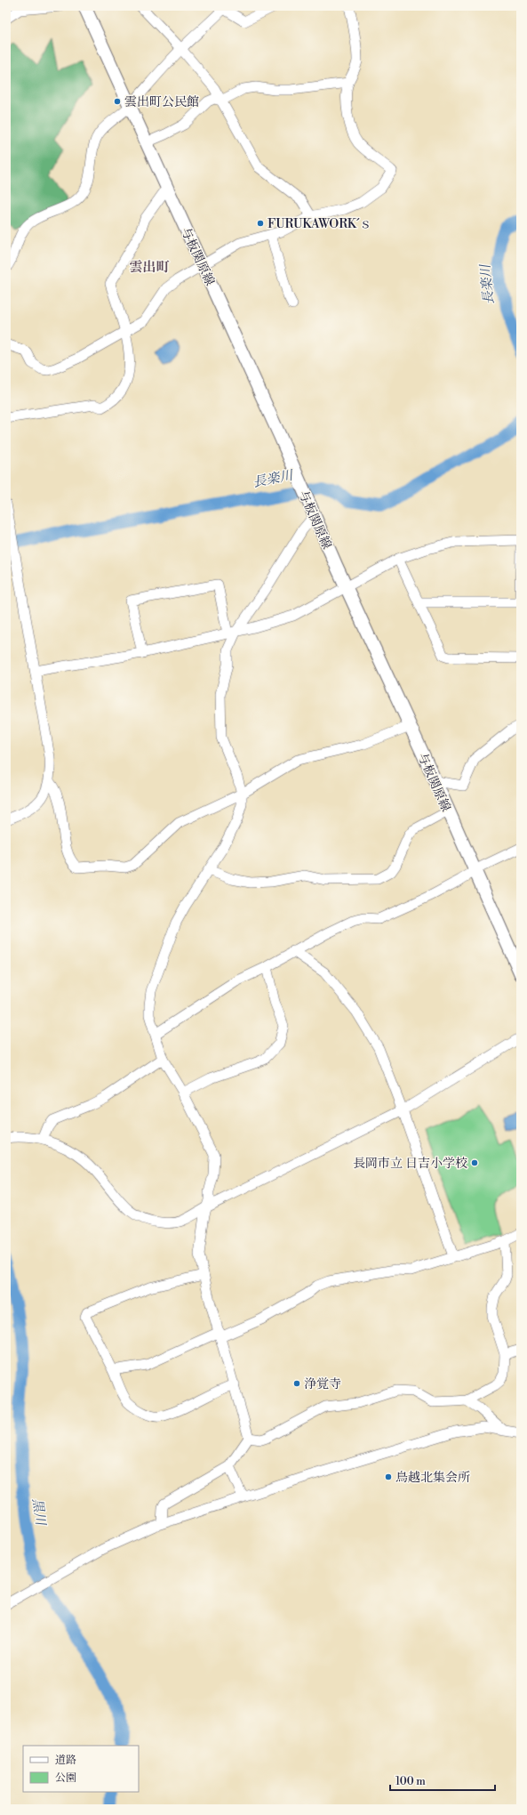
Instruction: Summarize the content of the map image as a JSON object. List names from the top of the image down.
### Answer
{
  "streets": {
    "main road": ["与板関原線"]
  },
  "districts": ["雲出町"],
  "water": ["長楽川", "黒川"],
  "places": [
    "雲出町公民館",
    "FURUKAWORK´ｓ",
    "長岡市立 日吉小学校",
    "浄覚寺",
    "鳥越北集会所"
  ],
  "legend": ["道路", "公園"],
  "scale_bar": "100 m"
}
